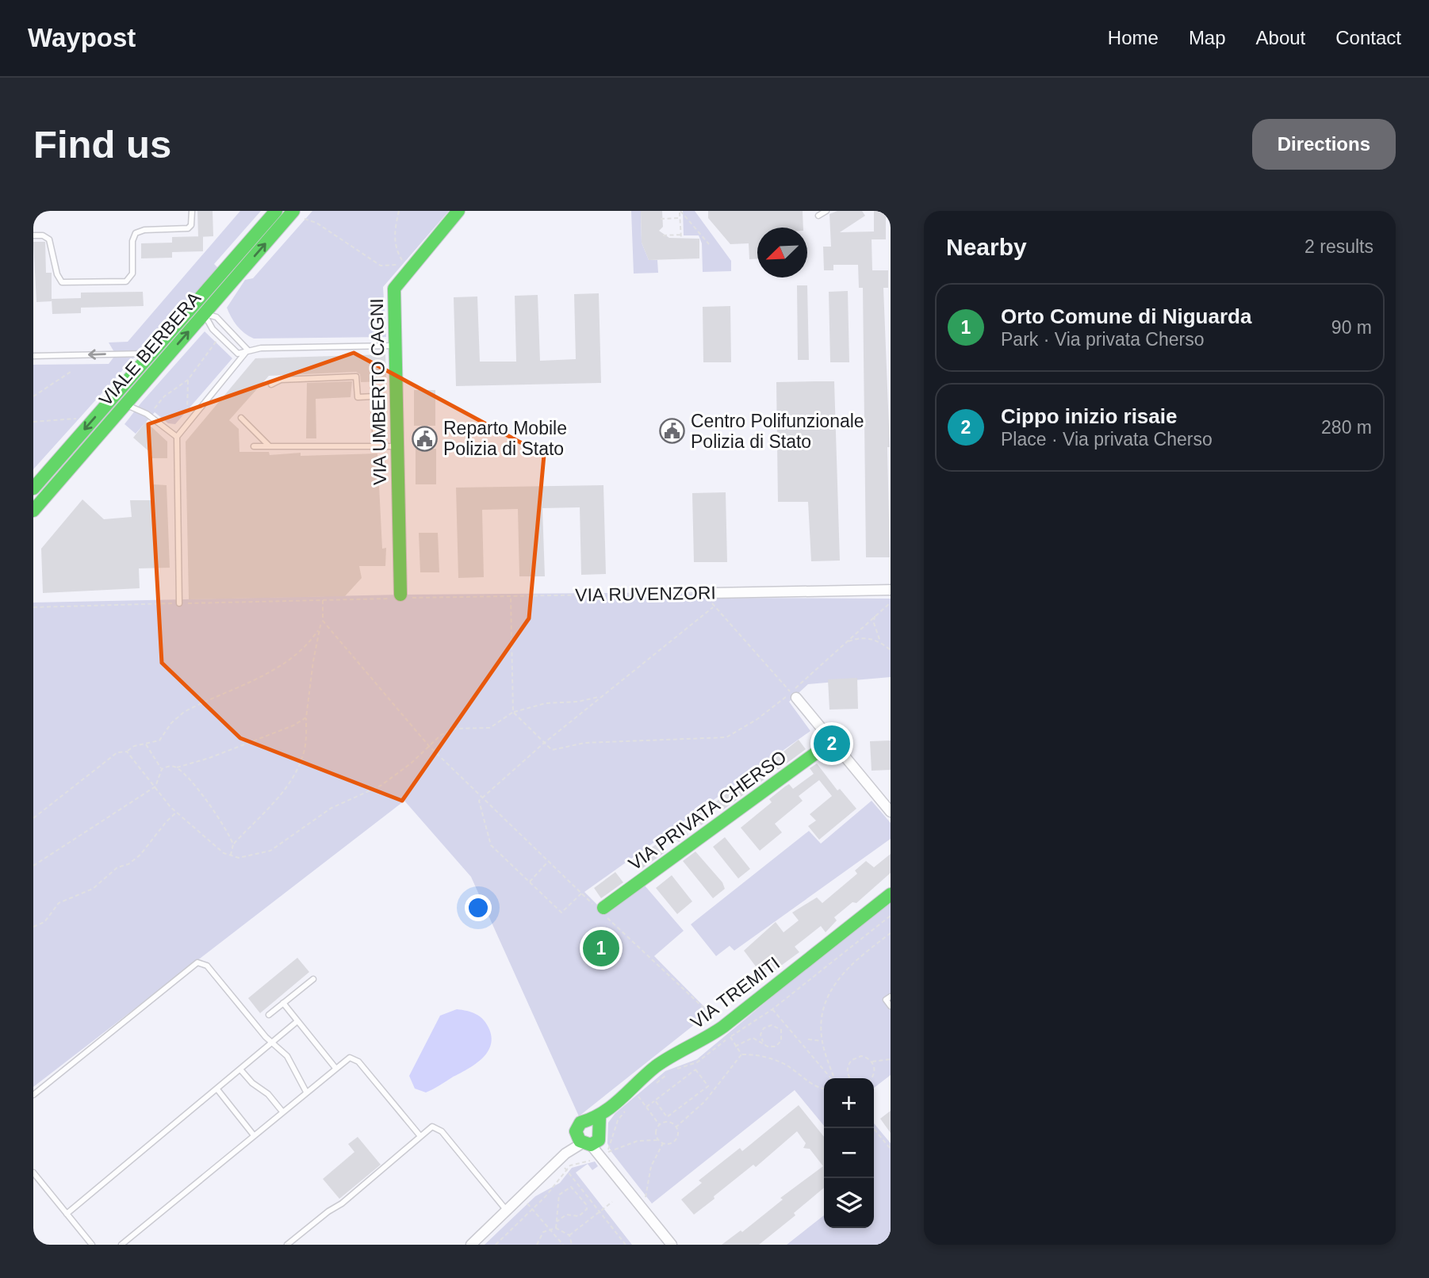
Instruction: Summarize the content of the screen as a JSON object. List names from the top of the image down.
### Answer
{
  "streets": {
    "street": [
      "VIALE BERBERA",
      "VIA UMBERTO CAGNI",
      "VIA RUVENZORI",
      "VIA PRIVATA CHERSO",
      "VIA TREMITI"
    ]
  },
  "crossings": [
    ["VIA UMBERTO CAGNI", "VIA RUVENZORI"]
  ],
  "places": {
    "public building": ["Centro Polifunzionale Polizia di Stato", "Reparto Mobile Polizia di Stato"]
  },
  "north": "bottom left",
  "page": {
    "header": "Waypost",
    "nav": [
      "Home",
      "Map",
      "About",
      "Contact"
    ],
    "buttons": "Directions",
    "title": "Find us",
    "heading": ["Nearby", "2 results"],
    "list": [
      {
        "mark": "1",
        "name": "Orto Comune di Niguarda",
        "note": "Park · Via privata Cherso",
        "value": "90 m"
      },
      {
        "mark": "2",
        "name": "Cippo inizio risaie",
        "note": "Place · Via privata Cherso",
        "value": "280 m"
      }
    ],
    "pins": ["2", "1"],
    "map_buttons": ["+", "−"]
  }
}
